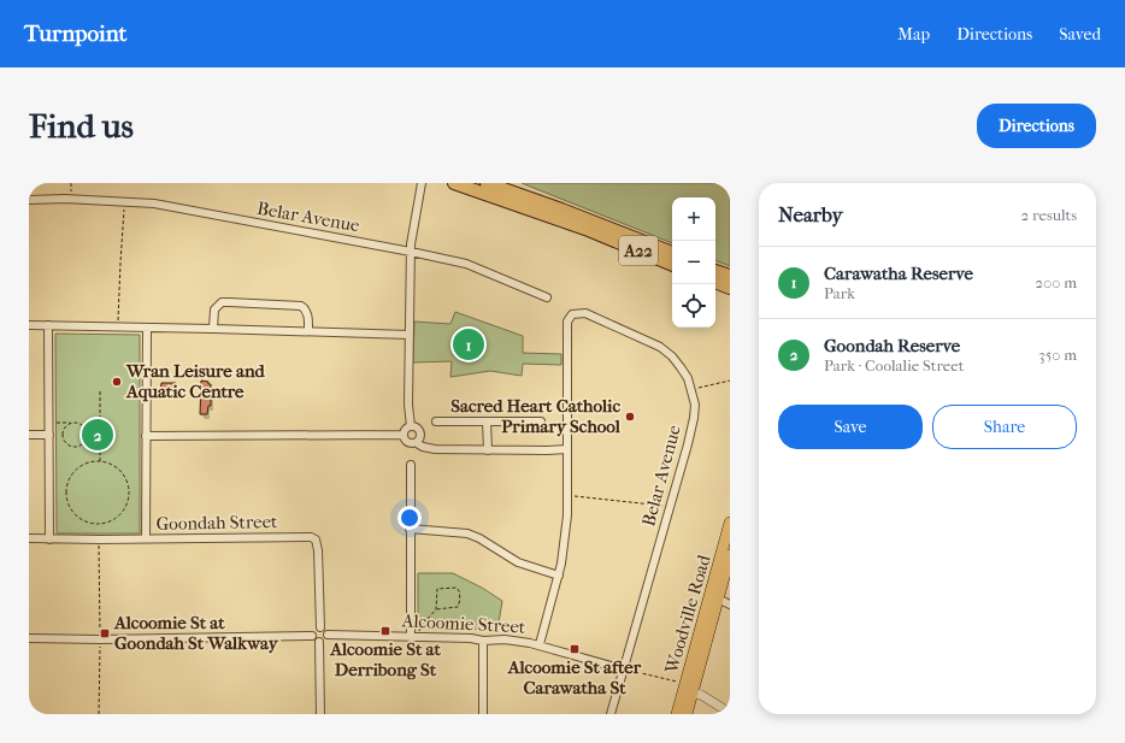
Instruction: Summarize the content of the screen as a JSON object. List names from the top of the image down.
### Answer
{
  "streets": {
    "highway": ["A22"],
    "main road": ["Woodville Road"],
    "street": ["Belar Avenue", "Goondah Street", "Alcoomie Street"]
  },
  "crossings": [
    ["Belar Avenue", "Alcoomie Street"],
    ["Goondah Street", "Alcoomie Street"]
  ],
  "places": {
    "other": ["Wran Leisure and Aquatic Centre", "Sacred Heart Catholic Primary School"],
    "transit": ["Alcoomie St at Derribong St", "Alcoomie St at Goondah St Walkway", "Alcoomie St after Carawatha St"]
  },
  "page": {
    "header": "Turnpoint",
    "nav": ["Map", "Directions", "Saved"],
    "buttons": [
      "Directions",
      ["Save", "Share"]
    ],
    "title": "Find us",
    "heading": ["Nearby", "2 results"],
    "map_buttons": ["+", "−"],
    "list": [
      {
        "mark": "1",
        "name": "Carawatha Reserve",
        "note": "Park",
        "value": "200 m"
      },
      {
        "mark": "2",
        "name": "Goondah Reserve",
        "note": "Park · Coolalie Street",
        "value": "350 m"
      }
    ],
    "pins": ["1", "2"]
  }
}
